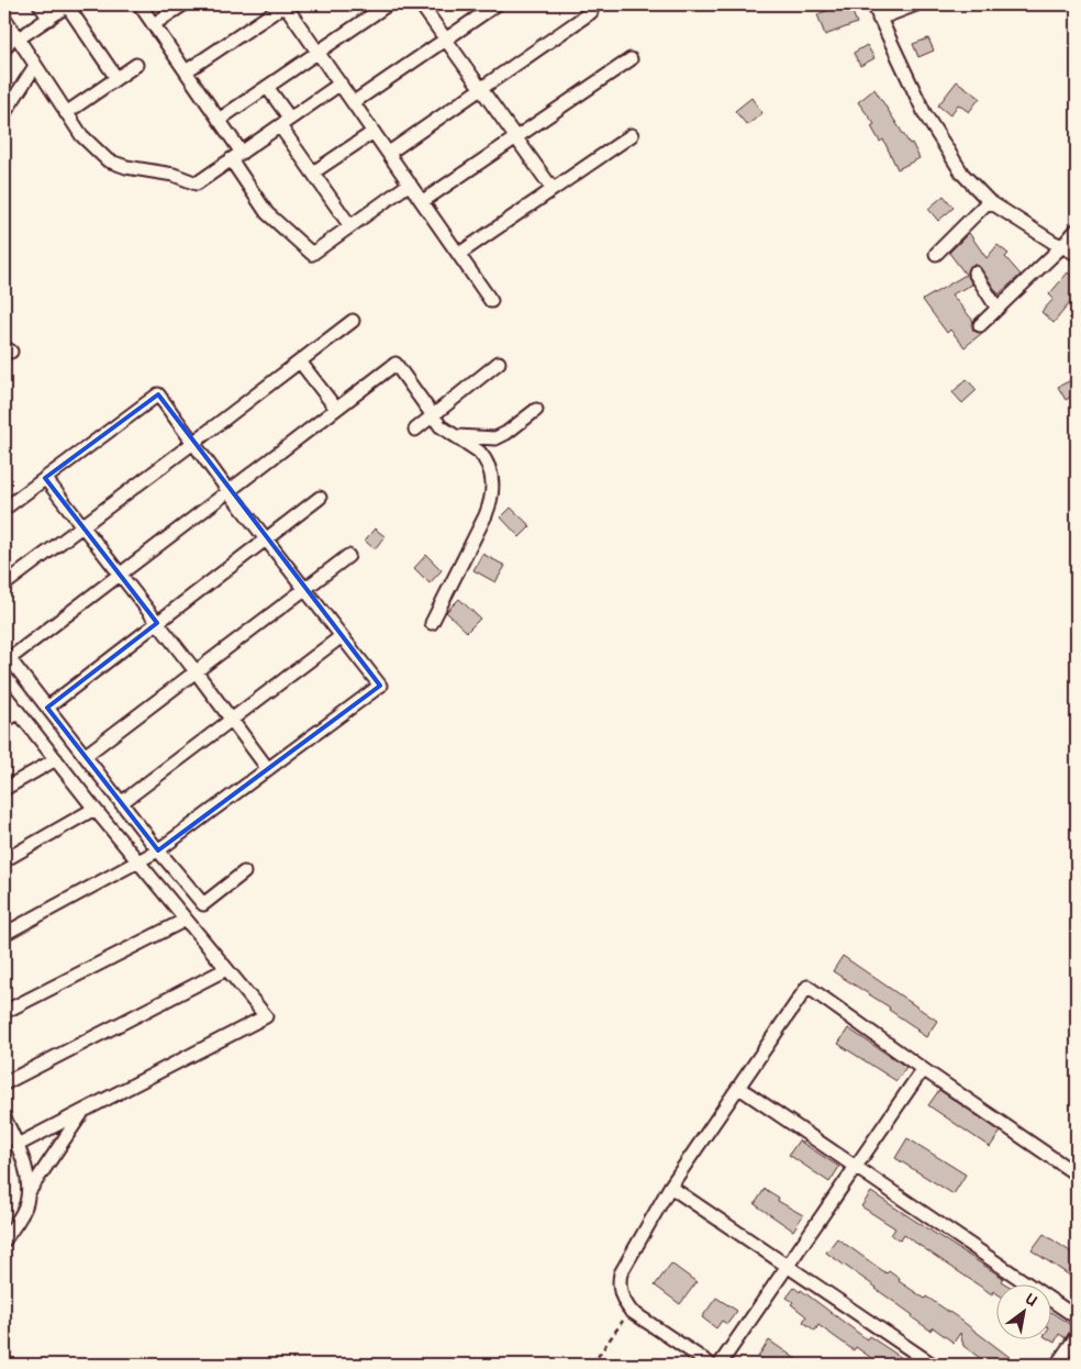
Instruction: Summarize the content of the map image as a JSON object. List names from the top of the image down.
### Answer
{
  "north": "top right"
}
